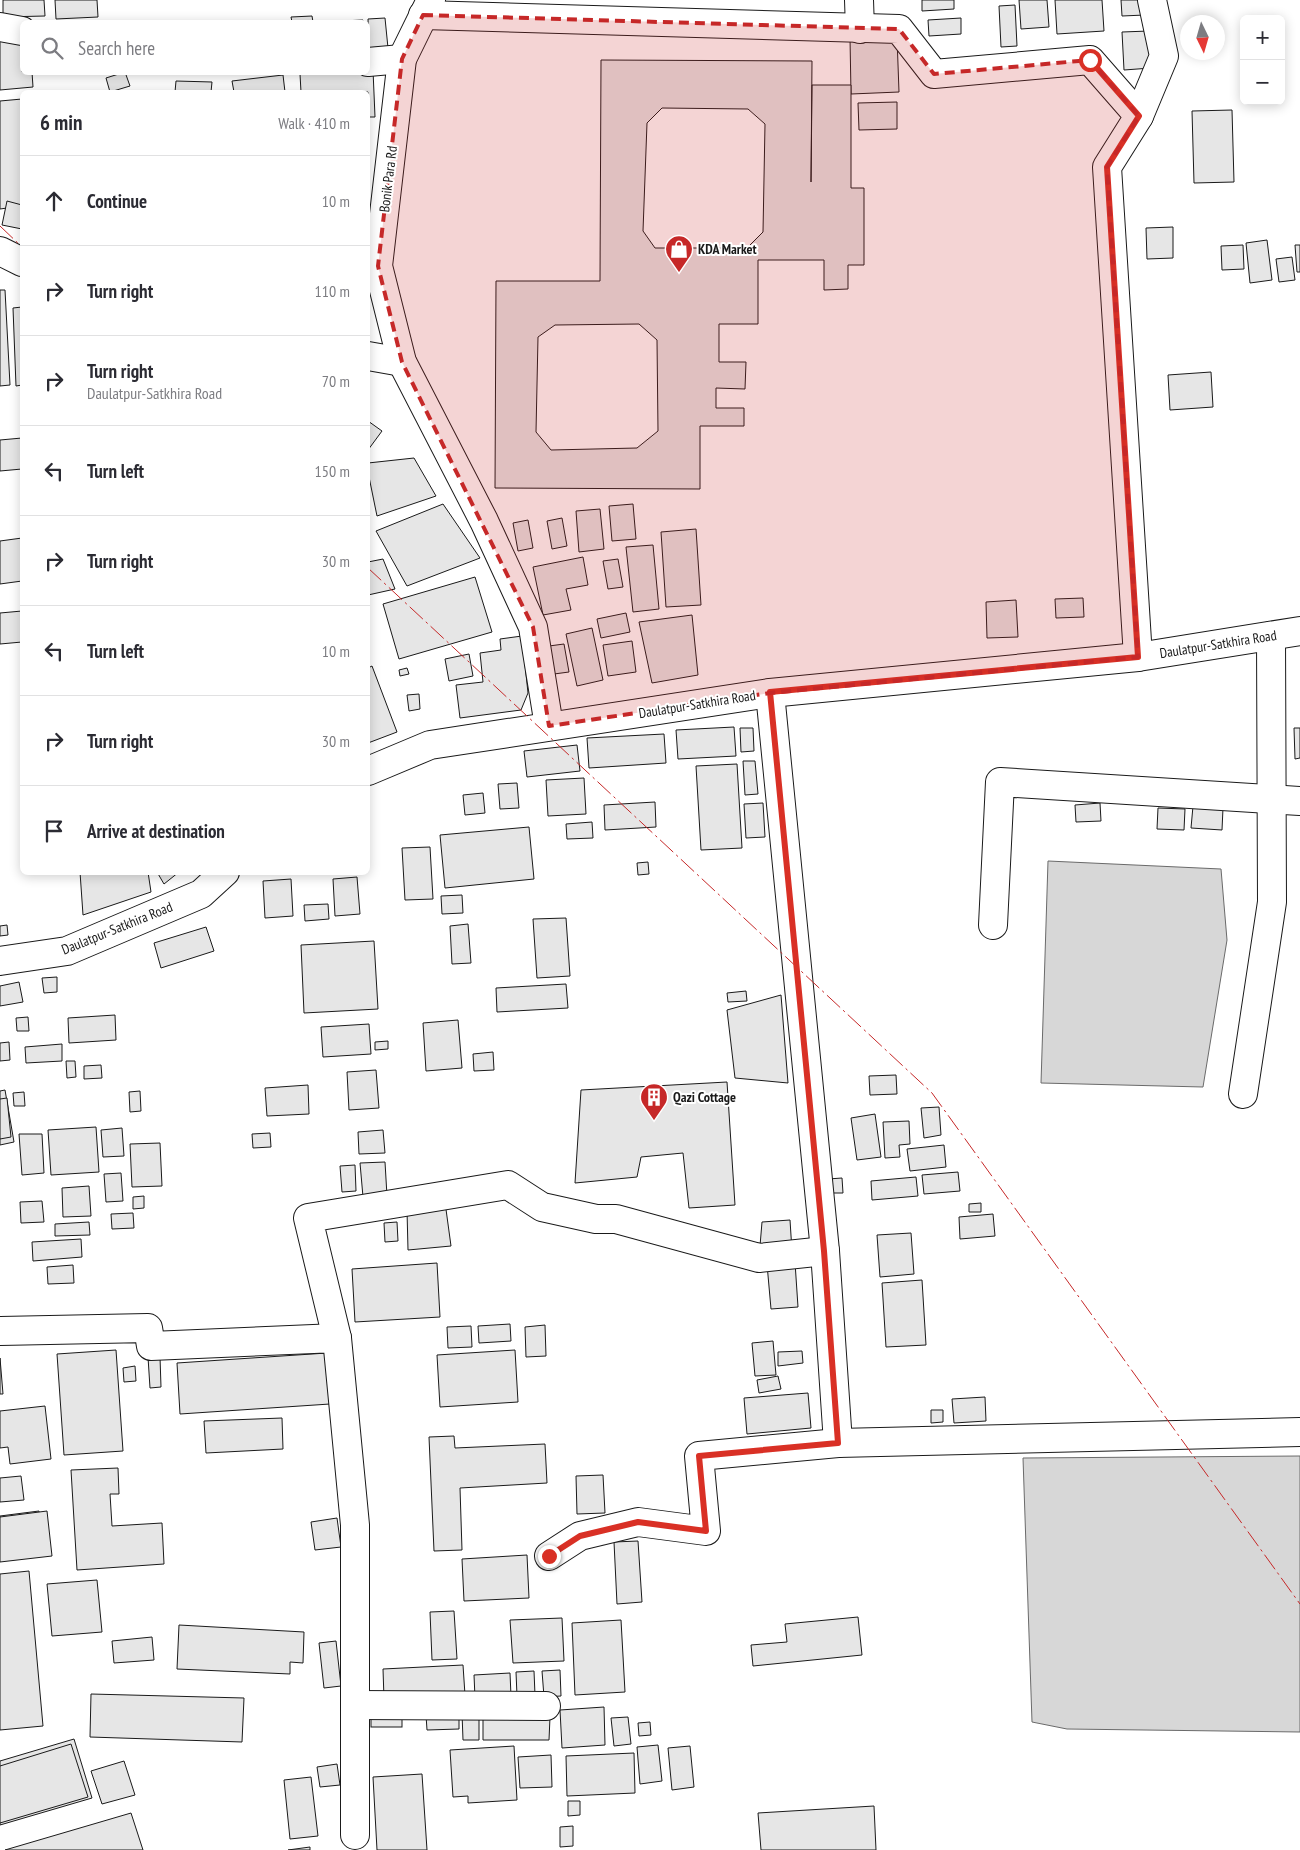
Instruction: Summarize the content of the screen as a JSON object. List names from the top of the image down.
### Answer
{
  "streets": {
    "street": ["Bonik Para Rd", "Daulatpur-Satkhira Road"]
  },
  "crossings": [
    ["Bonik Para Rd", "Daulatpur-Satkhira Road"]
  ],
  "places": {
    "shop": ["KDA Market"],
    "building": ["Qazi Cottage"]
  },
  "north": "bottom",
  "page": {
    "map_buttons": ["+", "−"],
    "search": "Search here",
    "heading": ["6 min", "Walk · 410 m"],
    "list": [
      ["Continue", "10 m"],
      ["Turn right", "110 m"],
      ["Turn right", "Daulatpur-Satkhira Road", "70 m"],
      ["Turn left", "150 m"],
      ["Turn right", "30 m"],
      ["Turn left", "10 m"],
      ["Turn right", "30 m"],
      "Arrive at destination"
    ]
  }
}
